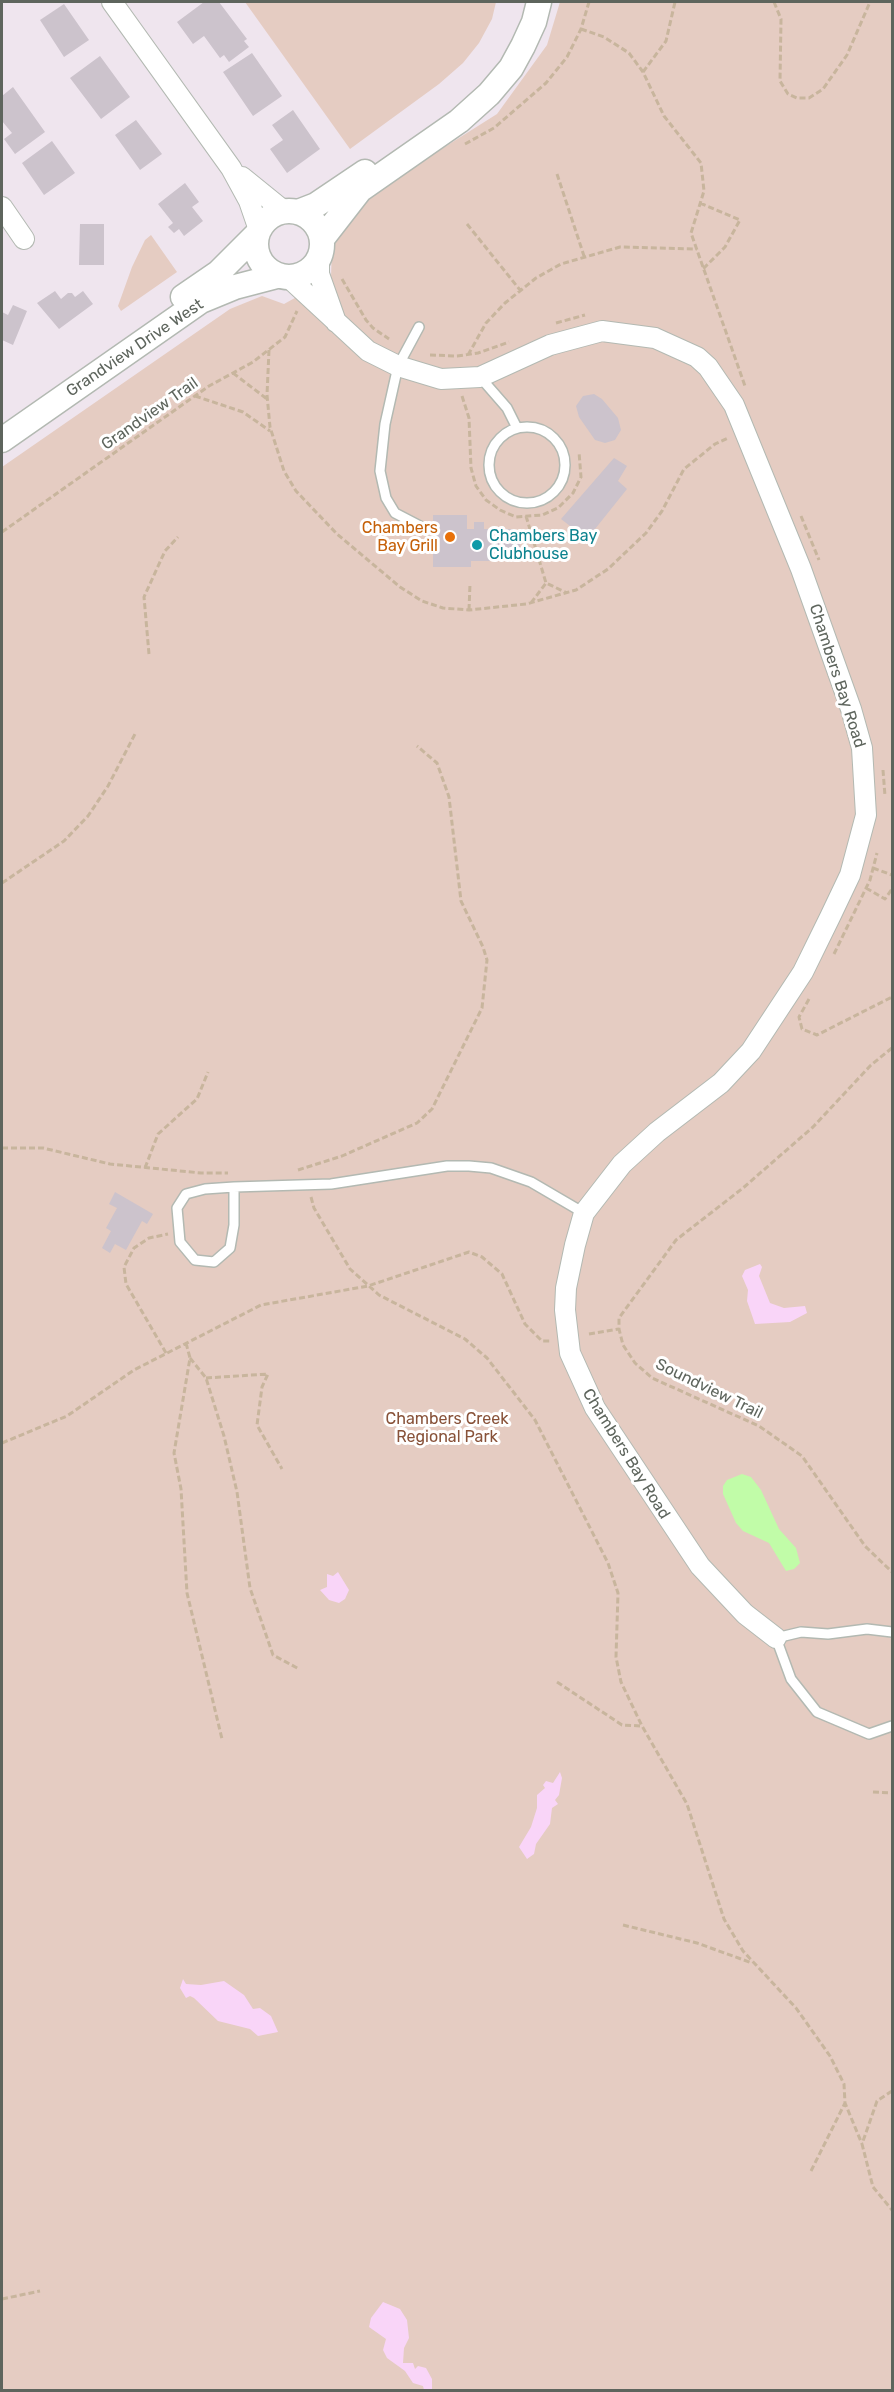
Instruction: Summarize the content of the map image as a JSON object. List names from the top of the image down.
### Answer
{
  "streets": {
    "street": ["Grandview Drive West", "Chambers Bay Road"],
    "path": ["Grandview Trail", "Soundview Trail"]
  },
  "parks": ["Chambers Creek Regional Park"],
  "places": ["Chambers Bay Grill", "Chambers Bay Clubhouse"]
}
